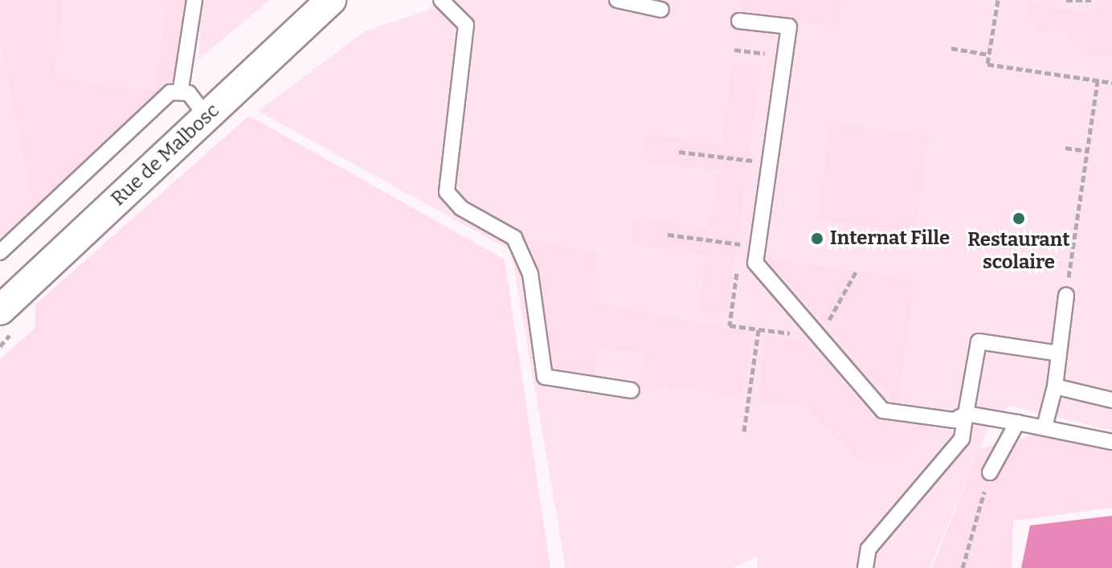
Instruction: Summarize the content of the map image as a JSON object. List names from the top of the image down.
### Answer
{
  "streets": {
    "street": ["Rue de Malbosc"]
  },
  "places": ["Restaurant scolaire", "Internat Fille"]
}
